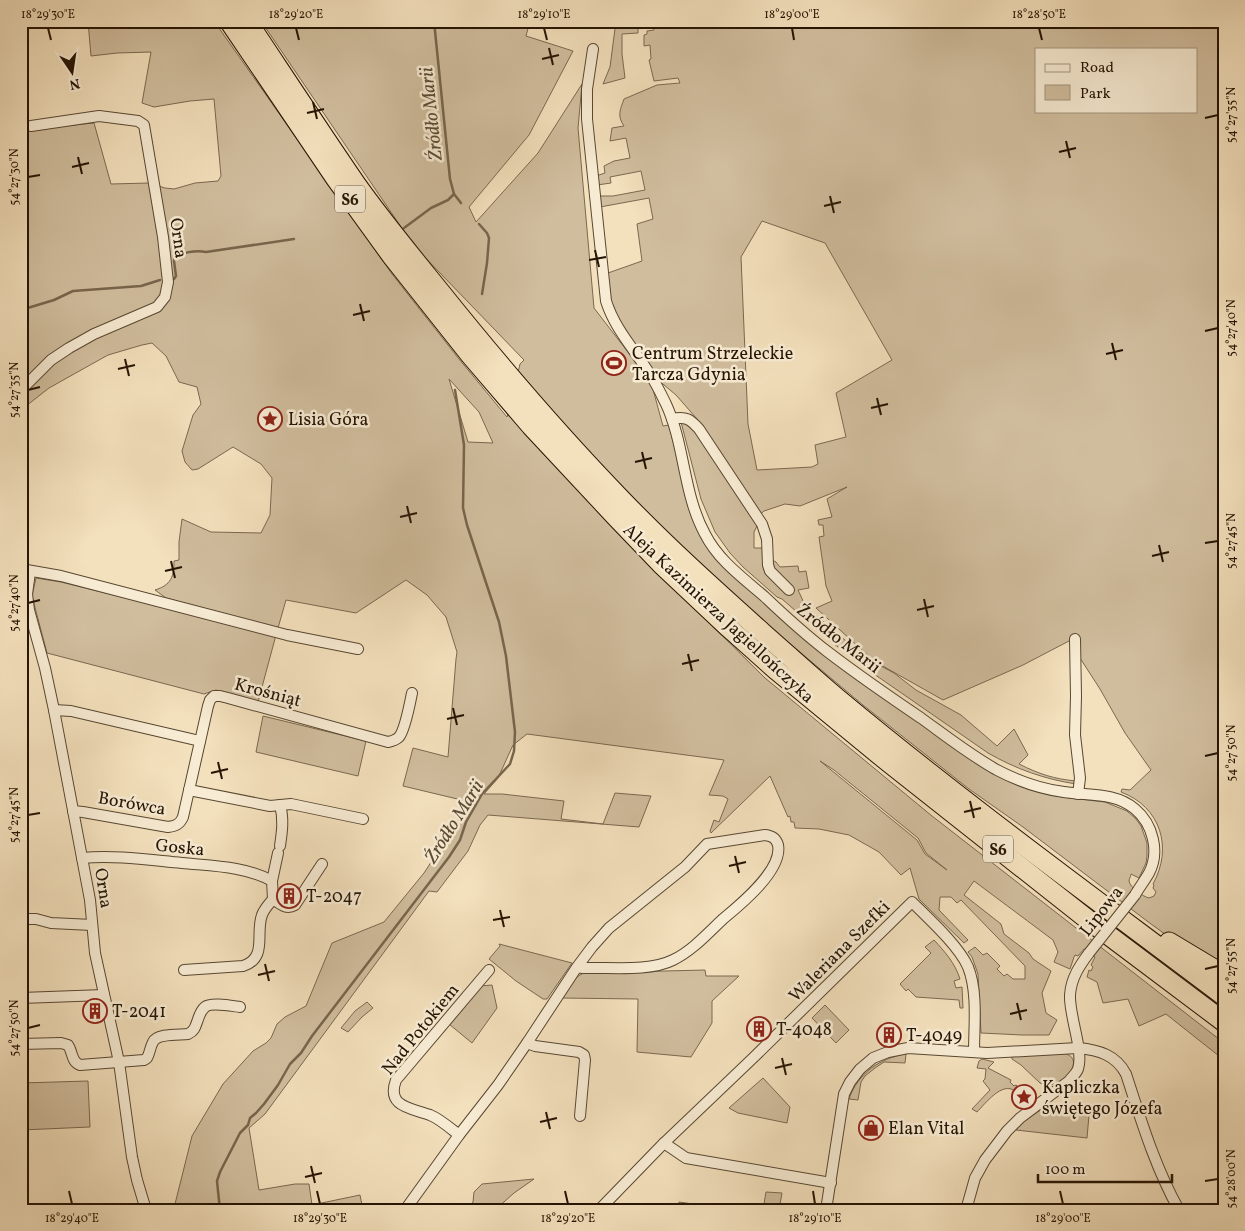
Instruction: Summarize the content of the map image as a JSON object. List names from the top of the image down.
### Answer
{
  "streets": {
    "highway": ["S6", "Aleja Kazimierza Jagiellończyka"],
    "street": [
      "Orna",
      "Źródło Marii",
      "Krośniąt",
      "Borówca",
      "Goska",
      "Lipowa",
      "Waleriana Szefki",
      "Nad Potokiem"
    ]
  },
  "crossings": [
    ["S6", "Aleja Kazimierza Jagiellończyka"],
    ["Orna", "Borówca"],
    ["Orna", "Goska"],
    ["Źródło Marii", "Lipowa"],
    ["Krośniąt", "Borówca"]
  ],
  "water": ["Źródło Marii"],
  "places": {
    "sports": ["Centrum Strzeleckie Tarcza Gdynia"],
    "place": ["Lisia Góra", "Kapliczka świętego Józefa"],
    "building": [
      "T-2047",
      "T-2041",
      "T-4048",
      "T-4049"
    ],
    "shop": ["Elan Vital"]
  },
  "legend": ["Road", "Park"],
  "scale_bar": "100 m",
  "north": "bottom",
  "coordinates": [
    "18°29'30\"E",
    "18°29'20\"E",
    "18°29'10\"E",
    "18°29'00\"E",
    "18°28'50\"E",
    "54°27'35\"N",
    "54°27'30\"N",
    "54°27'40\"N",
    "54°27'45\"N",
    "54°27'50\"N",
    "54°27'55\"N",
    "54°28'00\"N",
    "18°29'40\"E"
  ]
}
